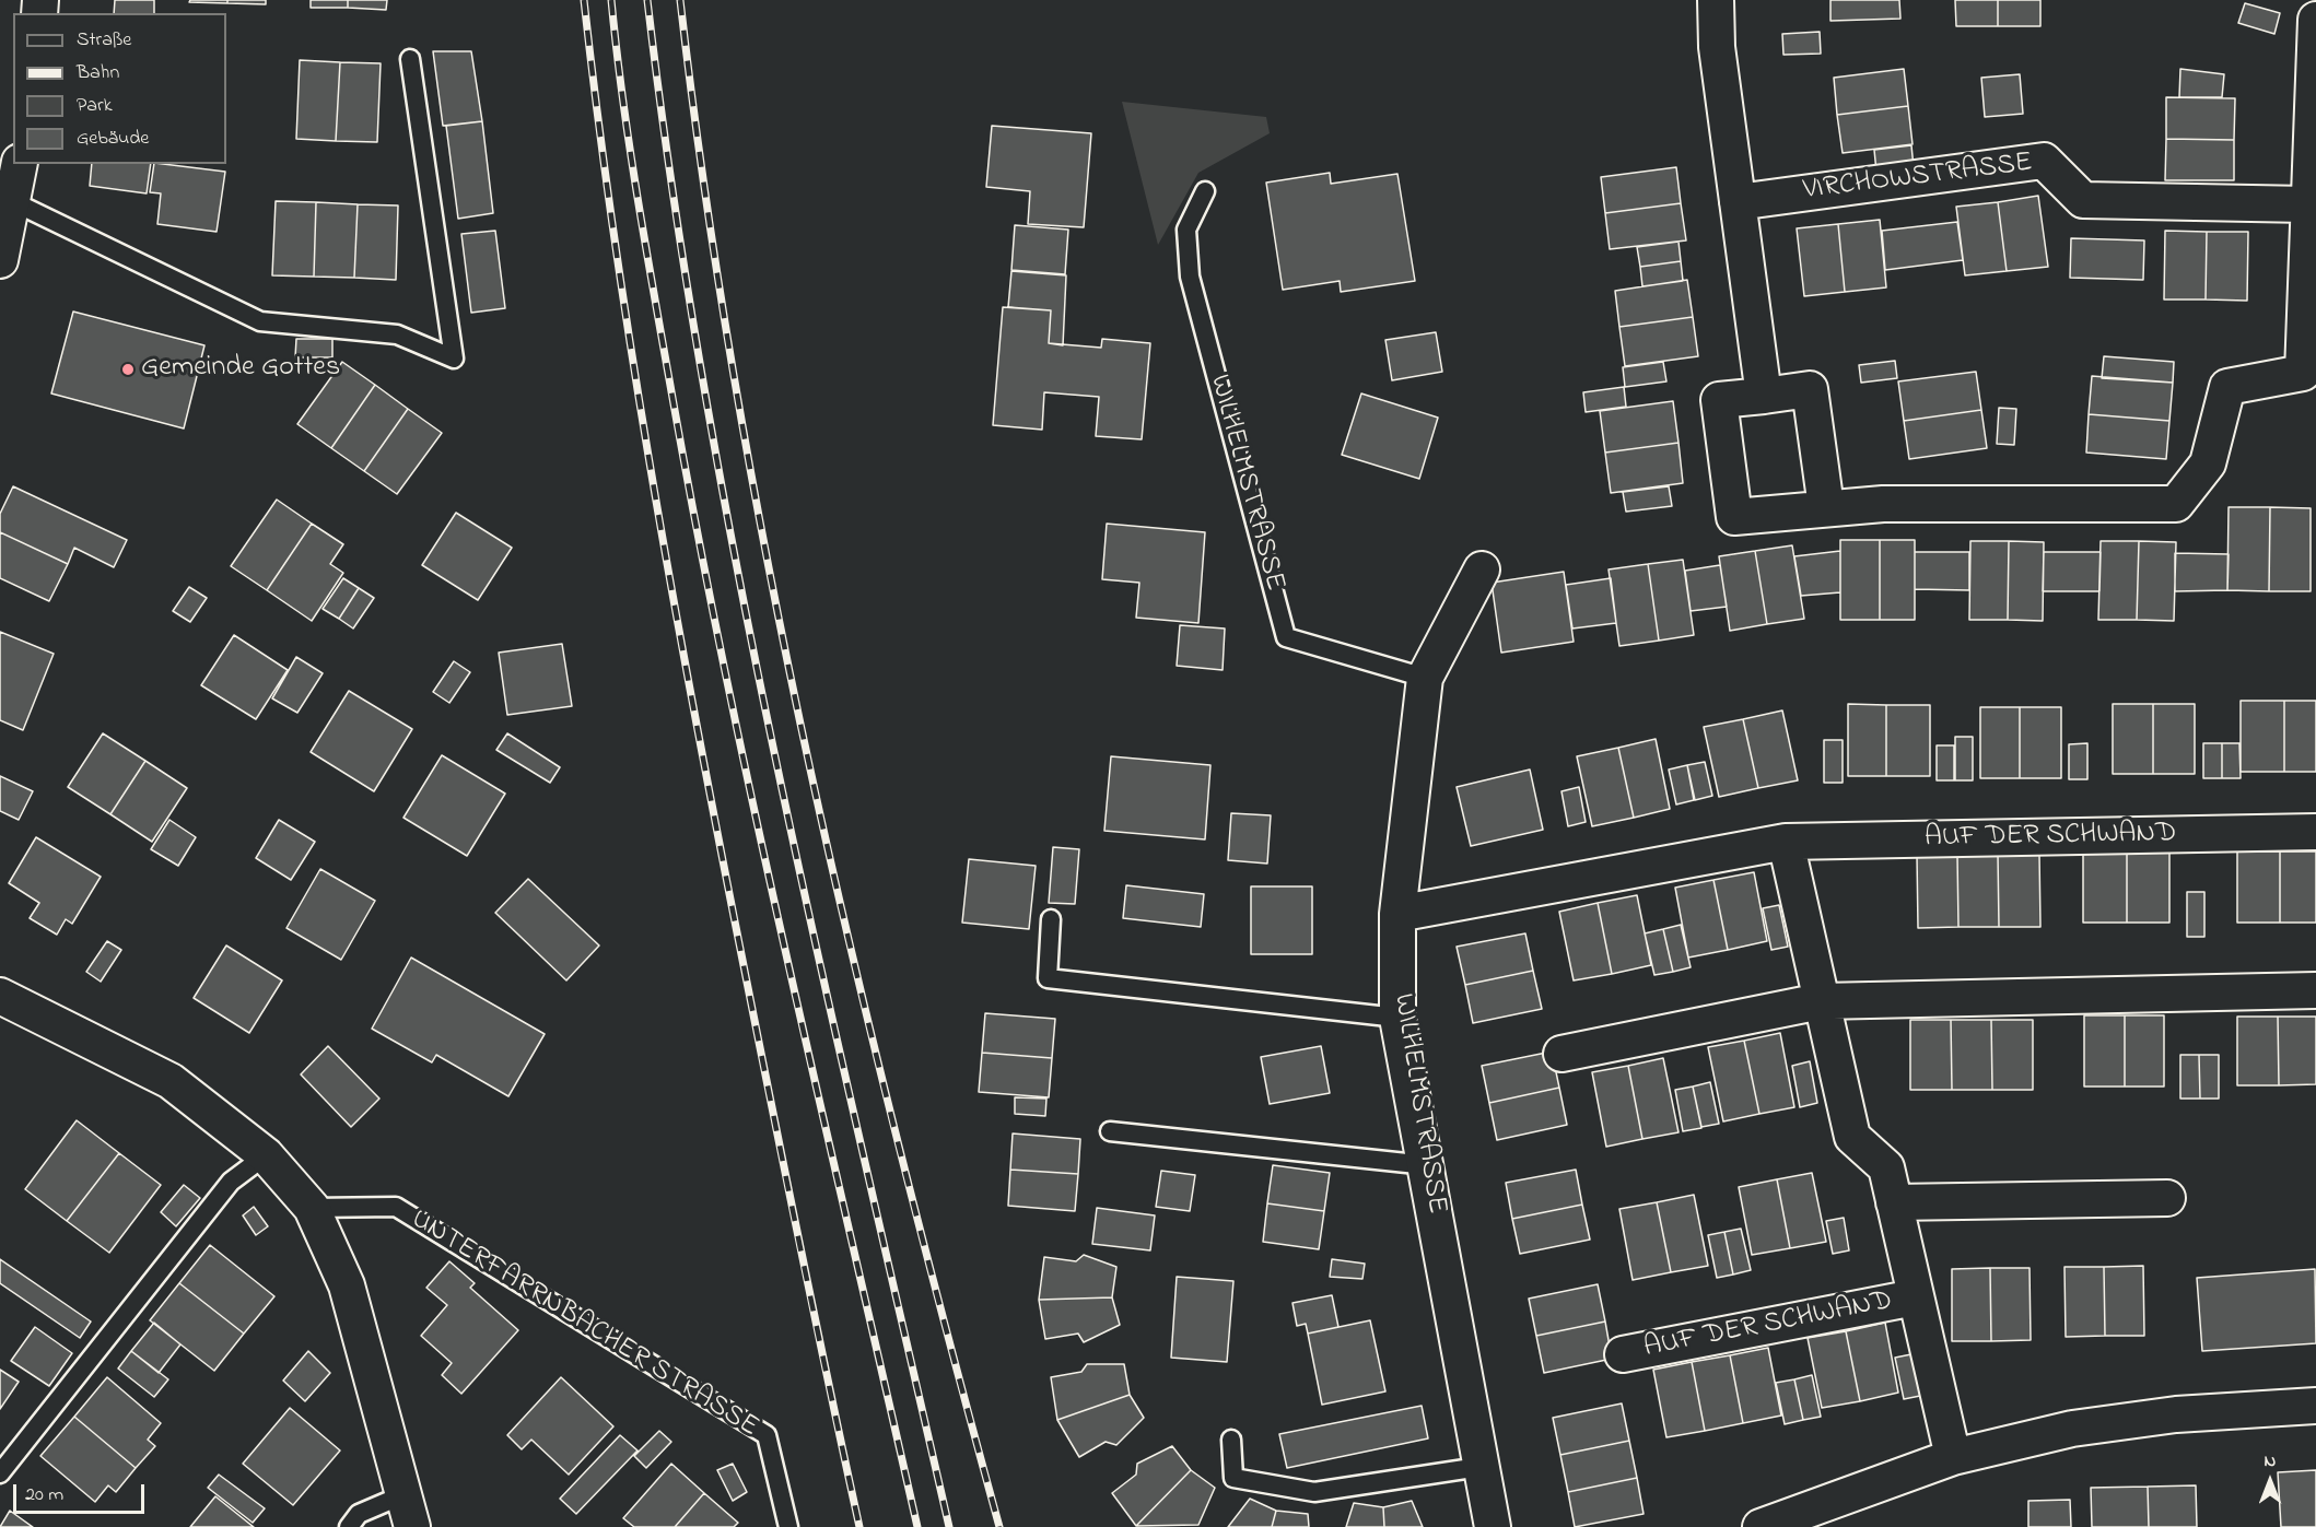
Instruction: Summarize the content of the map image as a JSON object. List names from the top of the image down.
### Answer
{
  "streets": {
    "street": ["VIRCHOWSTRASSE", "WILHELMSTRASSE", "AUF DER SCHWAND"],
    "lane": ["UNTERFARRNBACHER STRASSE"]
  },
  "crossings": [
    ["WILHELMSTRASSE", "AUF DER SCHWAND"]
  ],
  "places": ["Gemeinde Gottes"],
  "legend": [
    "Straße",
    "Bahn",
    "Park",
    "Gebäude"
  ],
  "scale_bar": "20 m",
  "north": "top"
}
